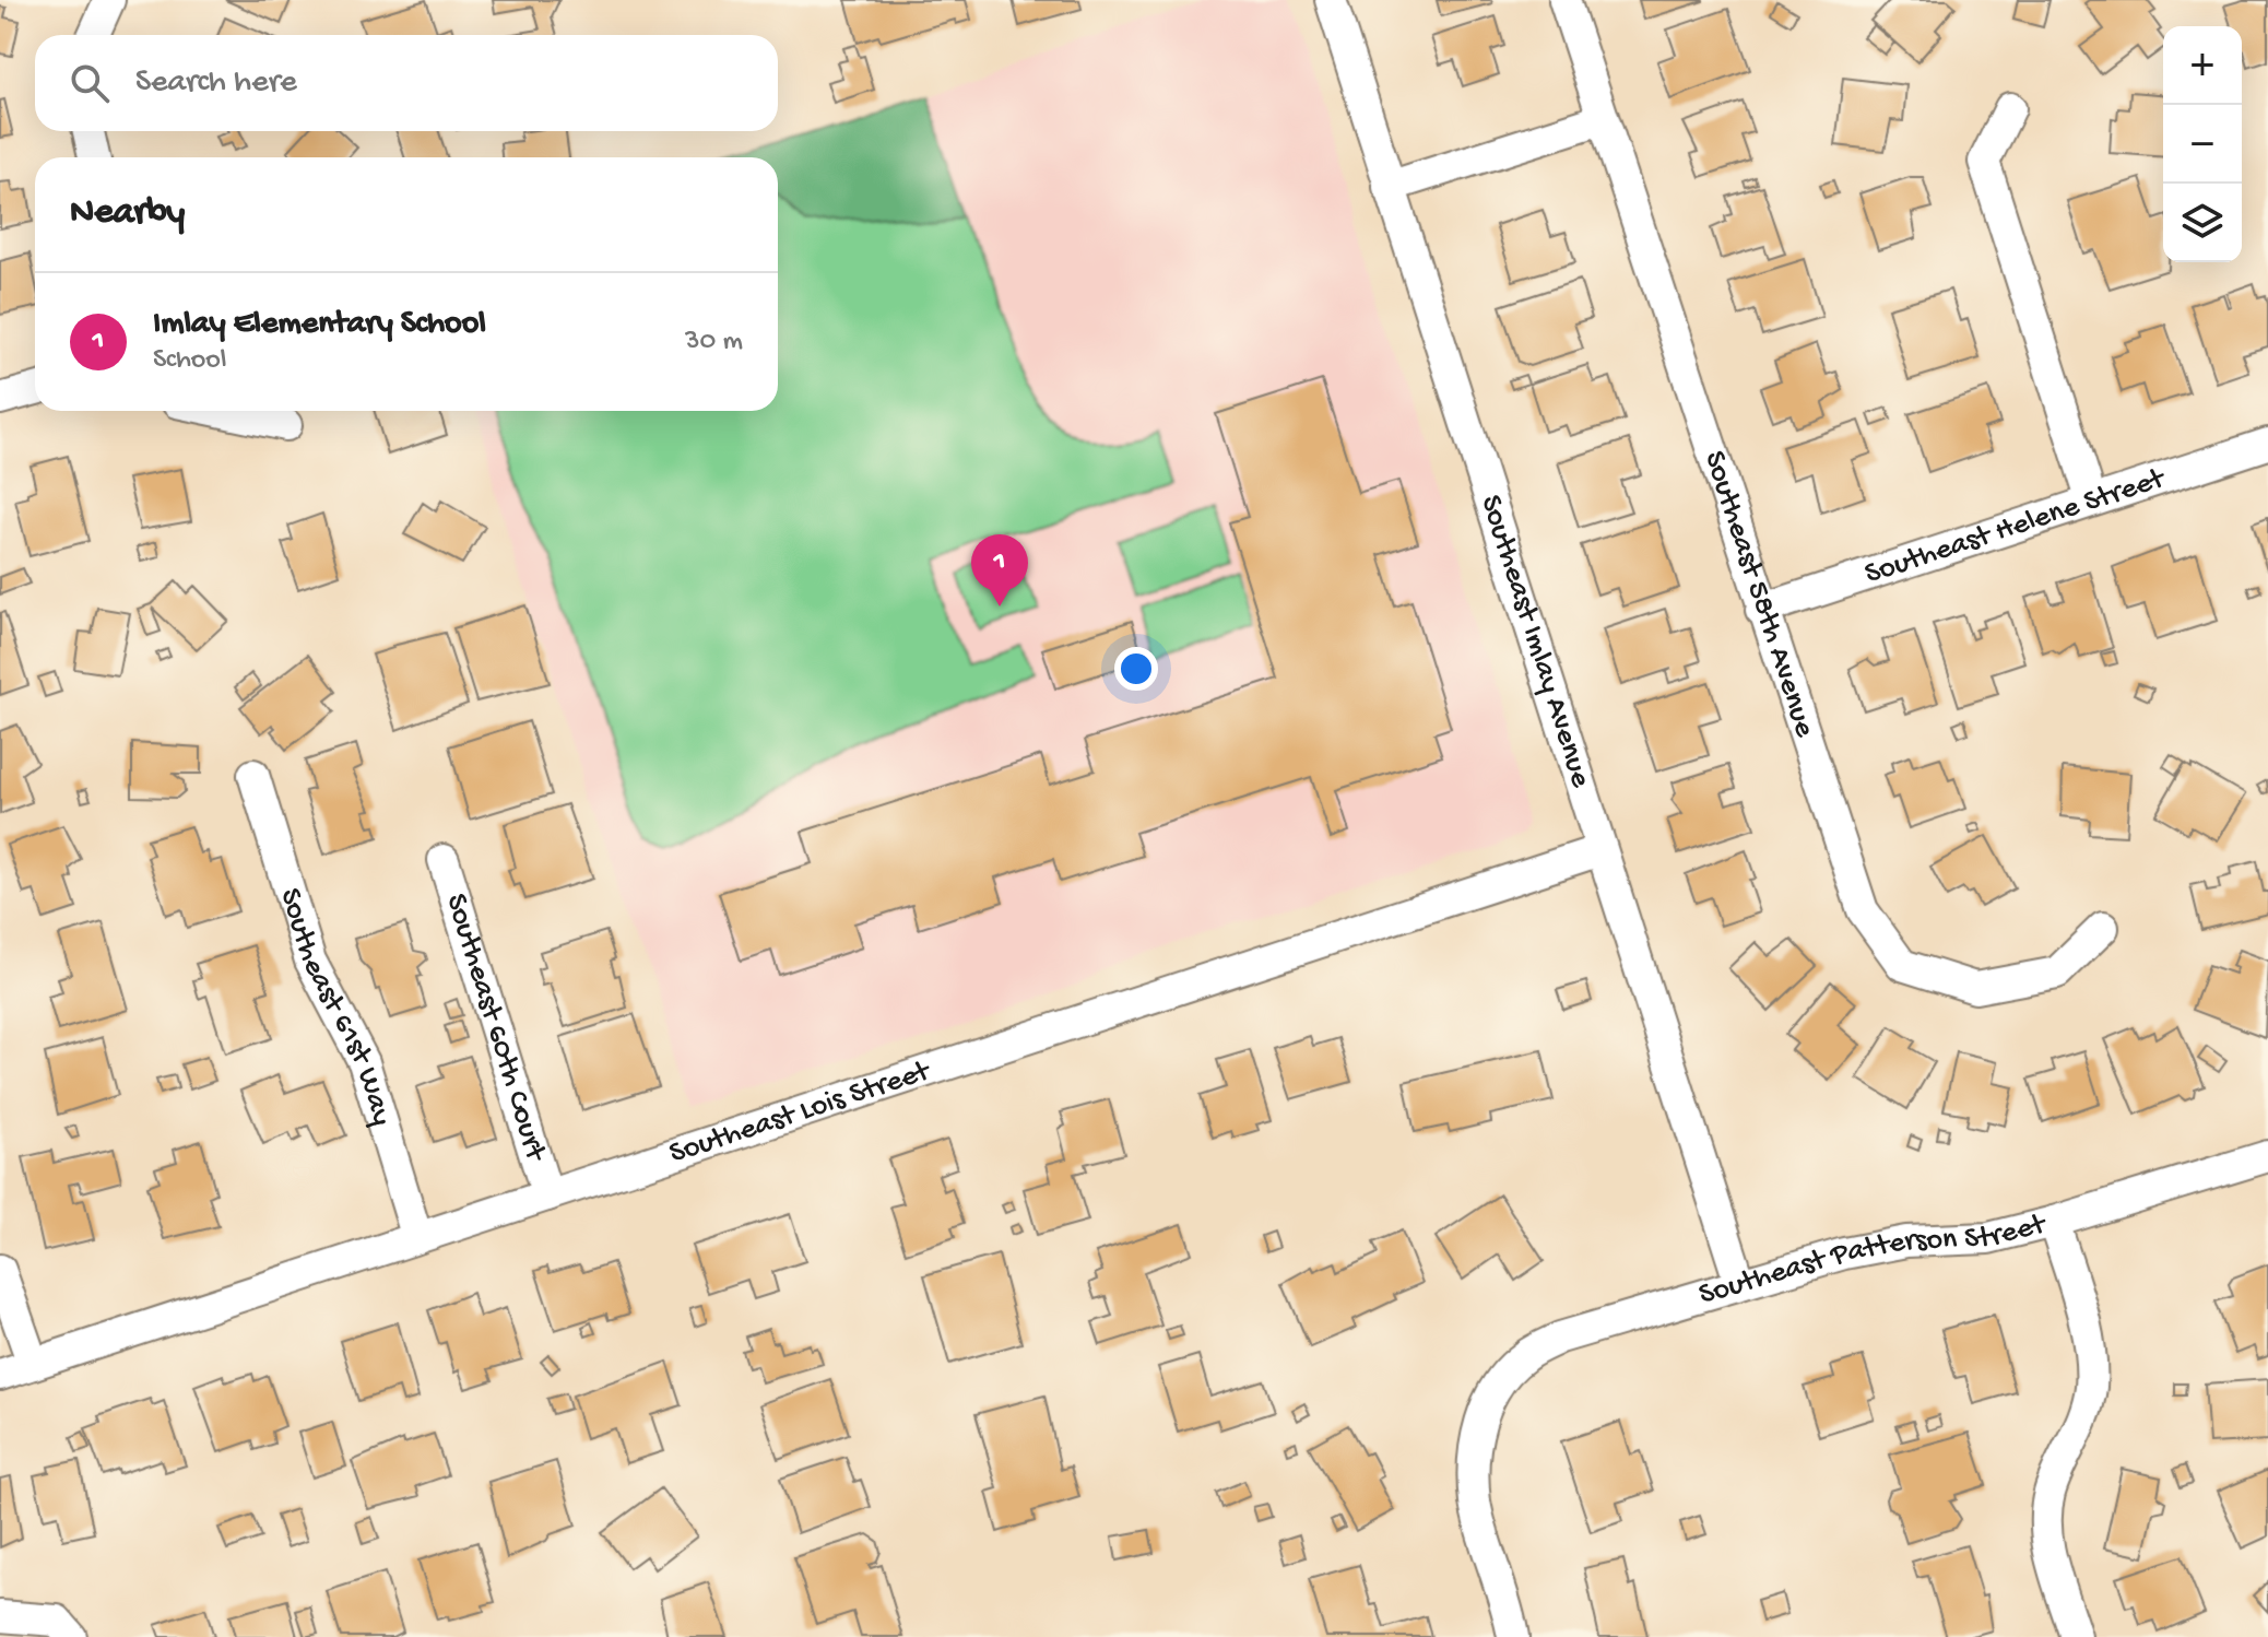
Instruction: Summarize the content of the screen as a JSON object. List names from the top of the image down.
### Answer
{
  "streets": {
    "street": [
      "Southeast Helene Street",
      "Southeast 58th Avenue",
      "Southeast Imlay Avenue",
      "Southeast 61st Way",
      "Southeast 60th Court",
      "Southeast Lois Street",
      "Southeast Patterson Street"
    ]
  },
  "crossings": [
    ["Southeast Helene Street", "Southeast 58th Avenue"],
    ["Southeast Imlay Avenue", "Southeast Lois Street"],
    ["Southeast Imlay Avenue", "Southeast Patterson Street"],
    ["Southeast 61st Way", "Southeast Lois Street"],
    ["Southeast 60th Court", "Southeast Lois Street"]
  ],
  "page": {
    "map_buttons": ["+", "−"],
    "search": "Search here",
    "heading": "Nearby",
    "list": [
      {
        "mark": "1",
        "name": "Imlay Elementary School",
        "note": "School",
        "value": "30 m"
      }
    ],
    "pins": "1"
  }
}
